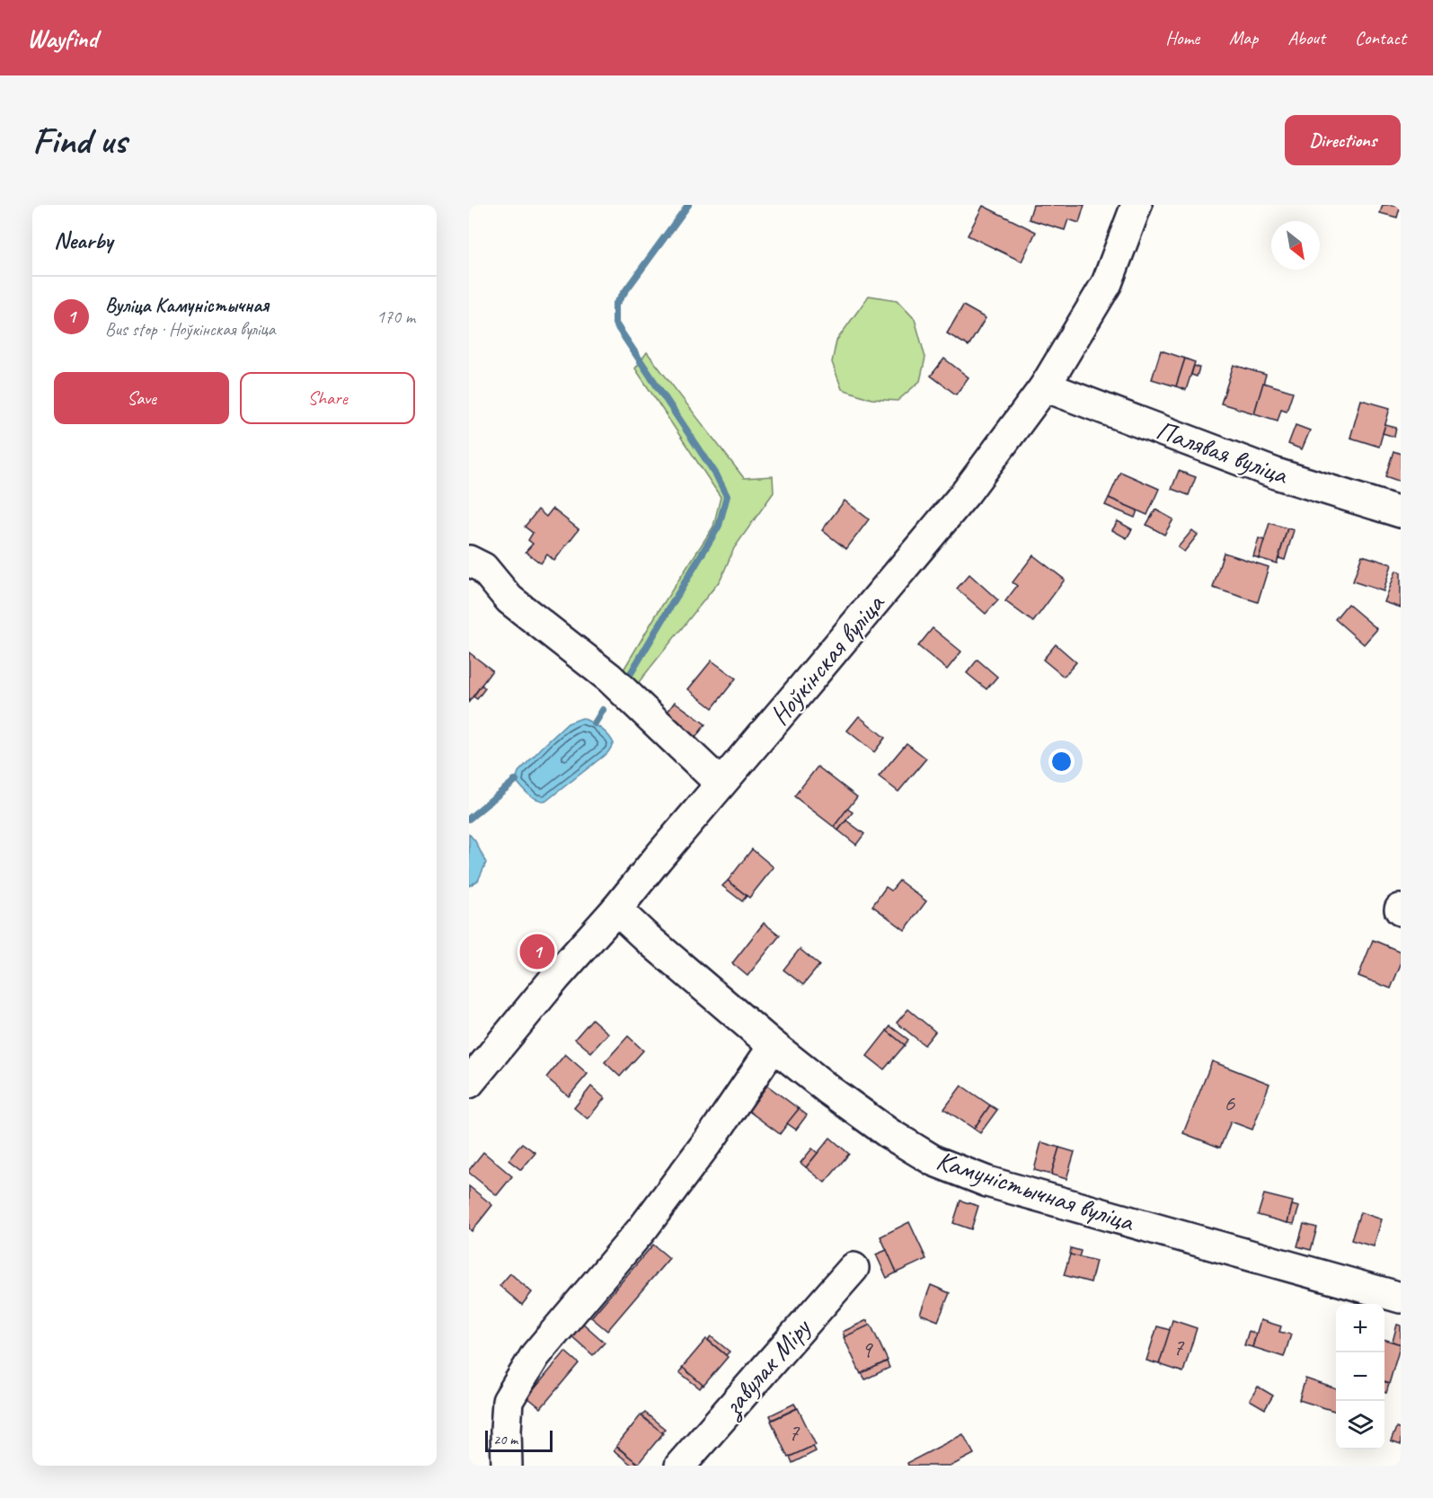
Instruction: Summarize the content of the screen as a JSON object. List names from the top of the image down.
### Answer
{
  "streets": {
    "street": [
      "Палявая вуліца",
      "Ноўкінская вуліца",
      "Камуністычная вуліца",
      "завулак Міру"
    ]
  },
  "crossings": [
    ["Палявая вуліца", "Ноўкінская вуліца"],
    ["Ноўкінская вуліца", "Камуністычная вуліца"]
  ],
  "house_numbers": [
    "6",
    "7",
    "9",
    "7"
  ],
  "scale_bar": "20 m",
  "north": "bottom right",
  "page": {
    "header": "Wayfind",
    "nav": [
      "Home",
      "Map",
      "About",
      "Contact"
    ],
    "buttons": [
      "Directions",
      ["Save", "Share"]
    ],
    "title": "Find us",
    "heading": "Nearby",
    "list": [
      {
        "mark": "1",
        "name": "Вуліца Камуністычная",
        "note": "Bus stop · Ноўкінская вуліца",
        "value": "170 m"
      }
    ],
    "pins": "1",
    "map_buttons": ["+", "−"],
    "scale": "20 m"
  }
}
